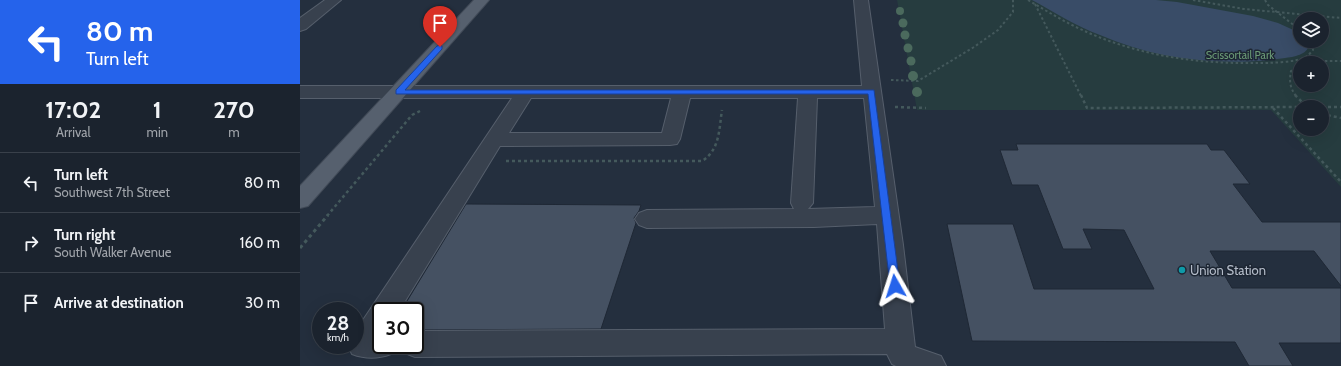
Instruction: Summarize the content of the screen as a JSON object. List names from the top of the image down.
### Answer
{
  "parks": ["Scissortail Park"],
  "places": ["Union Station"],
  "page": {
    "turn": ["80 m", "Turn left"],
    "map_buttons": ["+", "−"],
    "eta": [
      "17:02",
      "Arrival",
      "1",
      "min",
      "270",
      "m"
    ],
    "list": [
      {
        "name": "Turn left",
        "note": "Southwest 7th Street",
        "value": "80 m"
      },
      {
        "name": "Turn right",
        "note": "South Walker Avenue",
        "value": "160 m"
      },
      {
        "name": "Arrive at destination",
        "value": "30 m"
      }
    ],
    "speed": "28 km/h",
    "limit": "30"
  }
}
